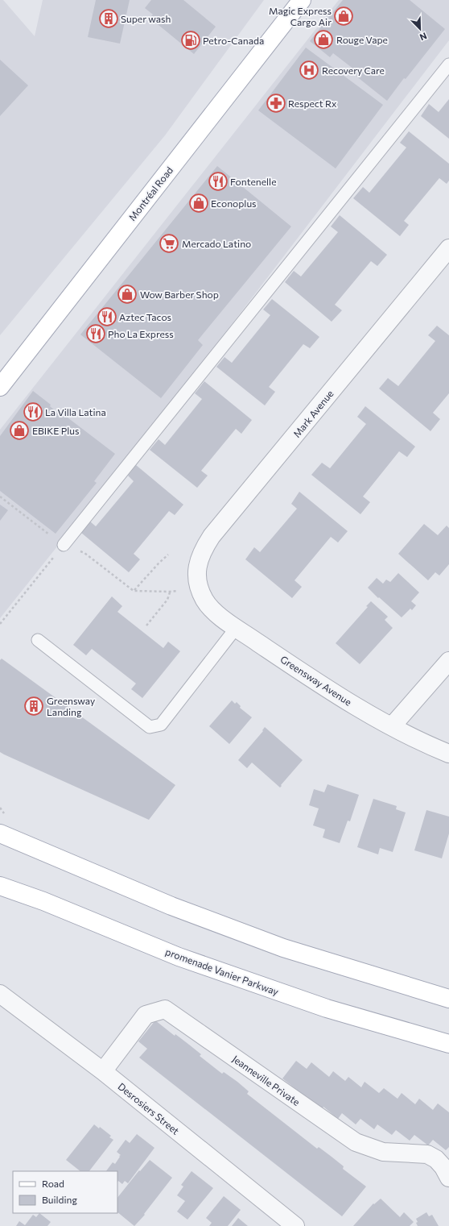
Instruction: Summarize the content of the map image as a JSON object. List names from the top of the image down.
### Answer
{
  "streets": {
    "main road": ["Montréal Road", "promenade Vanier Parkway"],
    "street": [
      "Mark Avenue",
      "Greensway Avenue",
      "Jeanneville Private",
      "Desrosiers Street"
    ]
  },
  "crossings": [
    ["Mark Avenue", "Greensway Avenue"],
    ["Jeanneville Private", "Desrosiers Street"]
  ],
  "places": {
    "shop": [
      "Magic Express Cargo Air",
      "Rouge Vape",
      "Econoplus",
      "Wow Barber Shop",
      "EBIKE Plus"
    ],
    "building": ["Super wash", "Greensway Landing"],
    "fuel station": ["Petro-Canada"],
    "hospital": ["Recovery Care"],
    "pharmacy": ["Respect Rx"],
    "restaurant": [
      "Fontenelle",
      "Aztec Tacos",
      "Pho La Express",
      "La Villa Latina"
    ],
    "supermarket": ["Mercado Latino"]
  },
  "legend": ["Road", "Building"],
  "north": "bottom right"
}
